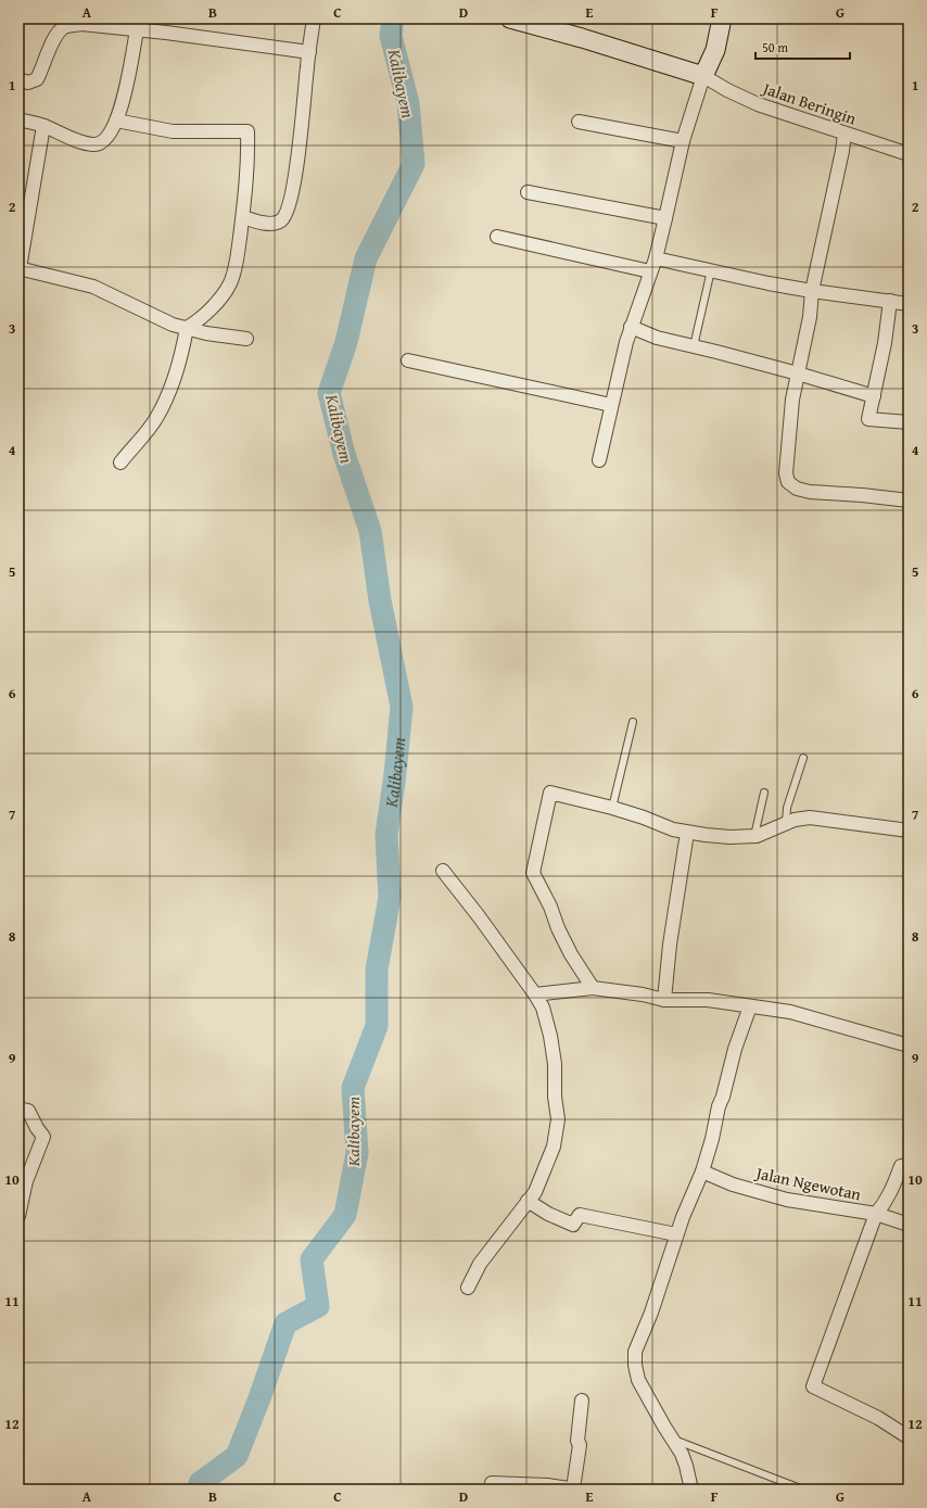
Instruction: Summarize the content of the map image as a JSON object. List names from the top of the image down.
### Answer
{
  "streets": {
    "street": ["Jalan Beringin", "Jalan Ngewotan"]
  },
  "water": ["Kalibayem"],
  "scale_bar": "50 m",
  "grid": {
    "columns": [
      "A",
      "B",
      "C",
      "D",
      "E",
      "F",
      "G"
    ],
    "rows": [
      "1",
      "2",
      "3",
      "4",
      "5",
      "6",
      "7",
      "8",
      "9",
      "10",
      "11",
      "12"
    ]
  }
}
